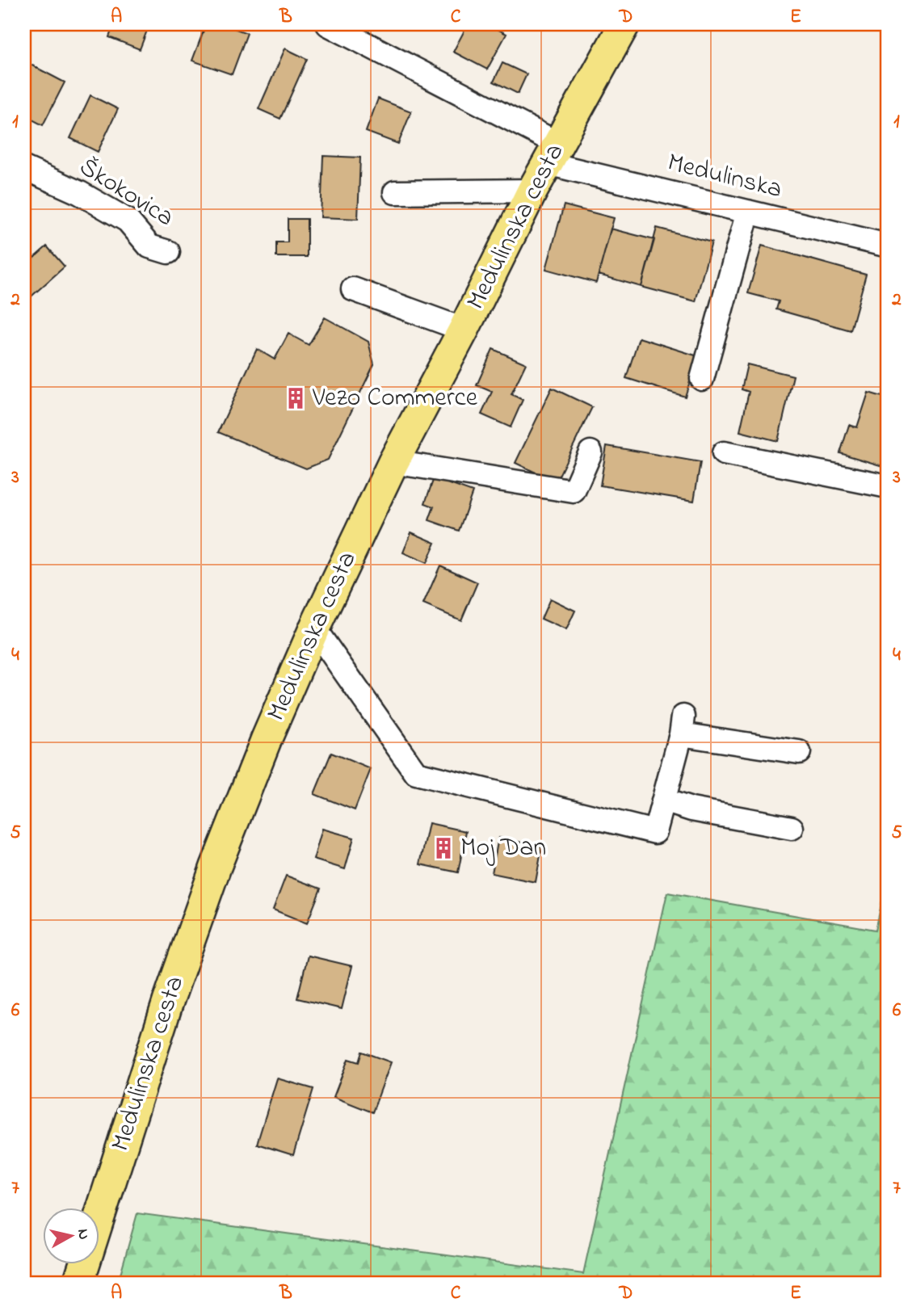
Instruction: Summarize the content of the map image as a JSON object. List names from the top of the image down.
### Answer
{
  "streets": {
    "main road": ["Medulinska cesta"],
    "street": ["Medulinska", "Škokovica"]
  },
  "crossings": [
    ["Medulinska", "Medulinska cesta"]
  ],
  "places": {
    "building": ["Vezo Commerce", "Moj Dan"]
  },
  "north": "right",
  "grid": {
    "columns": [
      "A",
      "B",
      "C",
      "D",
      "E"
    ],
    "rows": [
      "1",
      "2",
      "3",
      "4",
      "5",
      "6",
      "7"
    ]
  }
}
